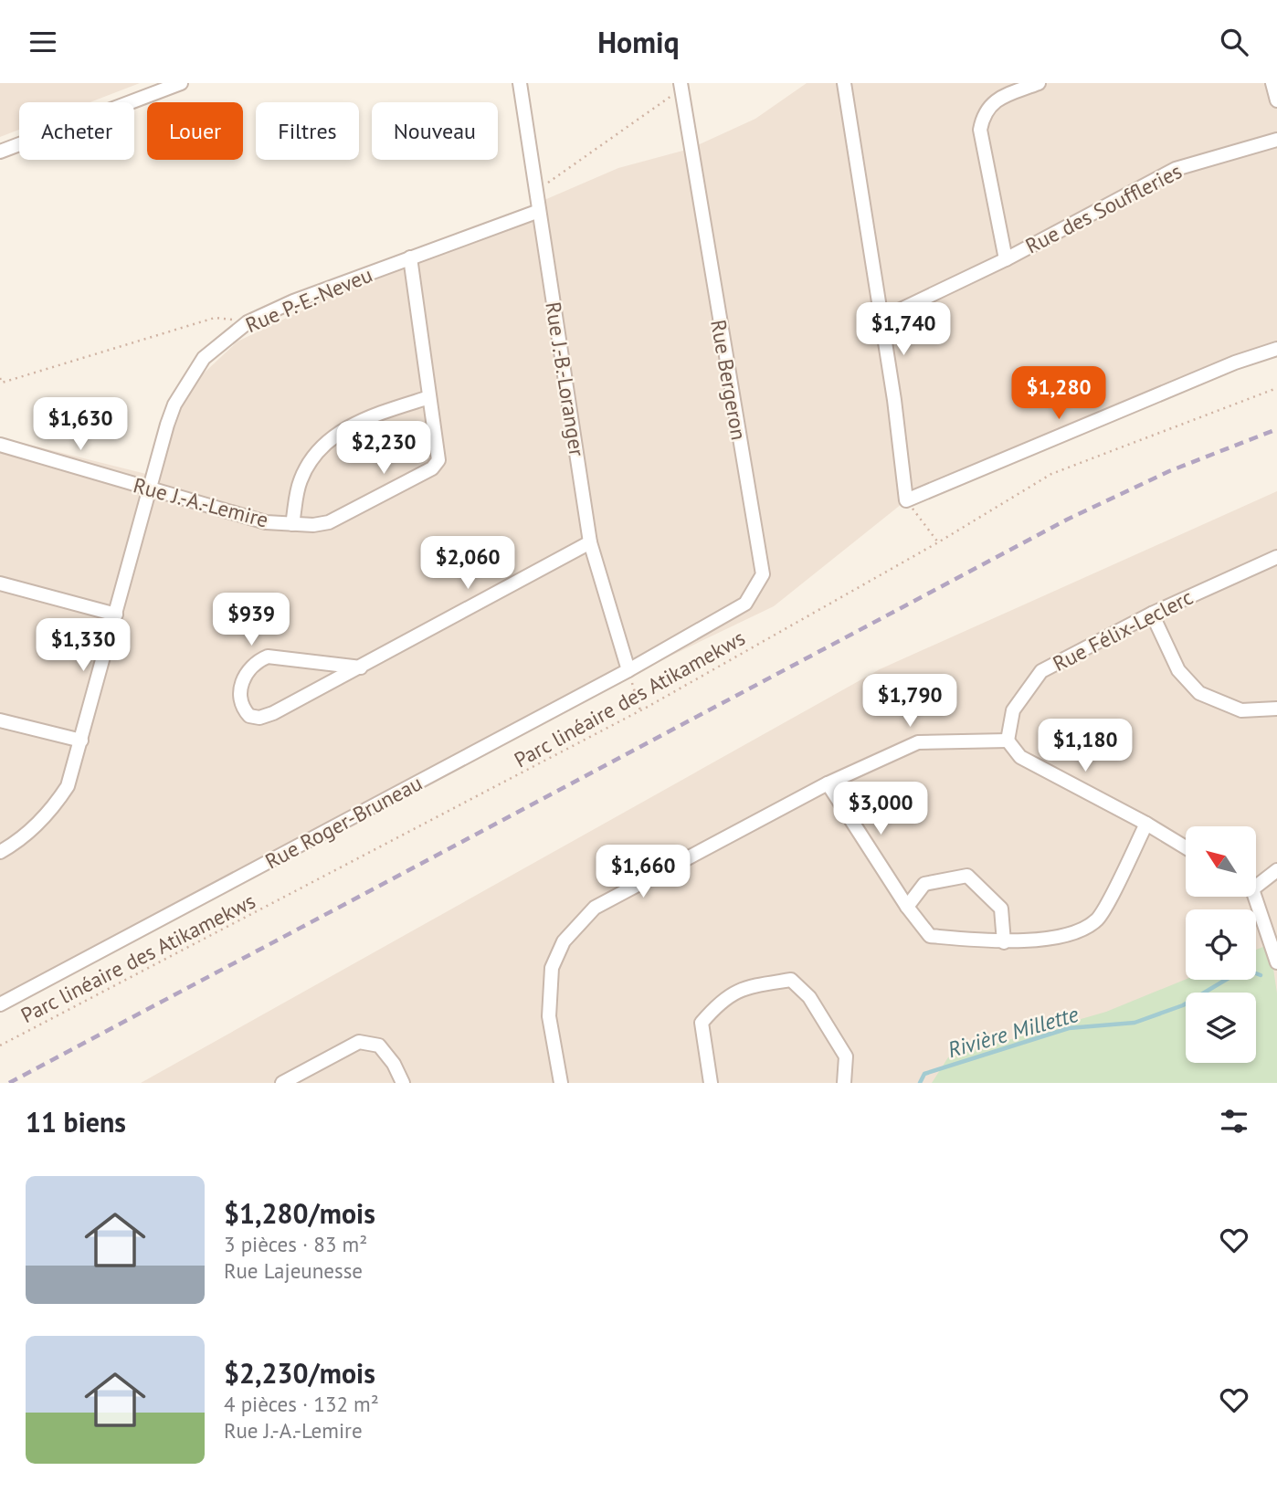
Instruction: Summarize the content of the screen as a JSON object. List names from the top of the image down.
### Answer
{
  "streets": {
    "street": [
      "Rue des Souffleries",
      "Rue P.-E.-Neveu",
      "Rue J.-B.-Loranger",
      "Rue Bergeron",
      "Rue J.-A.-Lemire",
      "Rue Félix-Leclerc",
      "Rue Roger-Bruneau"
    ],
    "path": ["Parc linéaire des Atikamekws"]
  },
  "crossings": [
    ["Rue P.-E.-Neveu", "Rue J.-B.-Loranger"],
    ["Rue P.-E.-Neveu", "Rue J.-A.-Lemire"],
    ["Rue J.-B.-Loranger", "Rue Roger-Bruneau"],
    ["Rue Bergeron", "Rue Roger-Bruneau"]
  ],
  "water": ["Rivière Millette"],
  "north": "top left",
  "page": {
    "header": "Homiq",
    "chip": [
      "Acheter",
      "Louer",
      "Filtres",
      "Nouveau"
    ],
    "price": [
      "$1,740",
      "$1,280",
      "$1,630",
      "$2,230",
      "$2,060",
      "$939",
      "$1,330",
      "$1,790",
      "$1,180",
      "$3,000",
      "$1,660"
    ],
    "heading": "11 biens",
    "list": [
      {
        "name": "$1,280/mois",
        "note": "3 pièces · 83 m² · Rue Lajeunesse"
      },
      {
        "name": "$2,230/mois",
        "note": "4 pièces · 132 m² · Rue J.-A.-Lemire"
      }
    ]
  }
}
